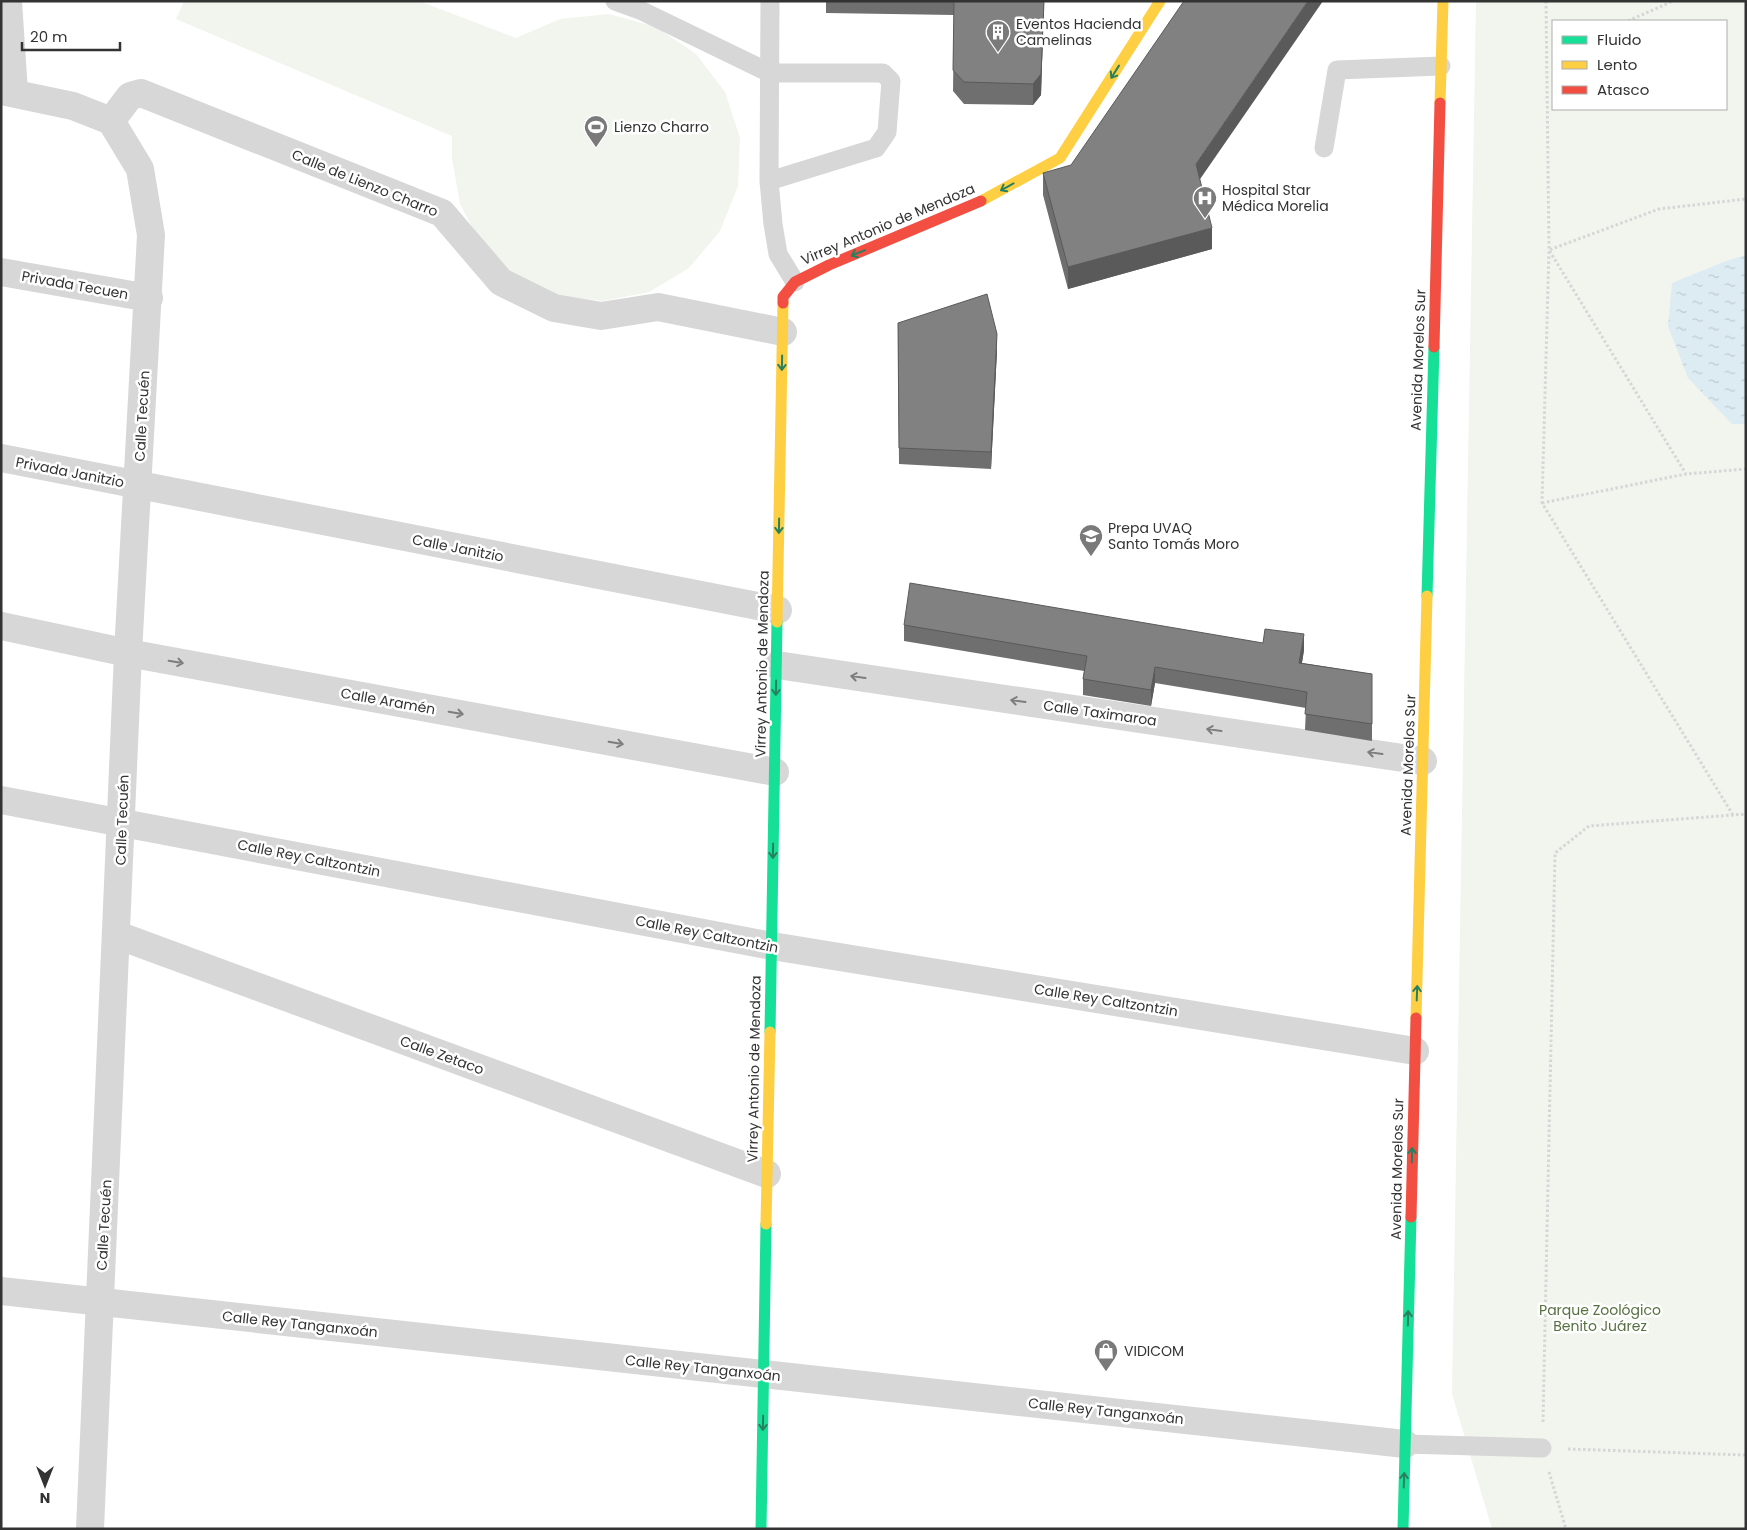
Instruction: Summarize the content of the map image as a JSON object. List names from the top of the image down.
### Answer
{
  "streets": {
    "street": [
      "Calle de Lienzo Charro",
      "Virrey Antonio de Mendoza",
      "Privada Tecuen",
      "Avenida Morelos Sur",
      "Calle Tecuén",
      "Privada Janitzio",
      "Calle Janitzio",
      "Calle Aramén",
      "Calle Taximaroa",
      "Calle Rey Caltzontzin",
      "Calle Zetaco",
      "Calle Rey Tanganxoán"
    ]
  },
  "crossings": [
    ["Calle de Lienzo Charro", "Virrey Antonio de Mendoza"],
    ["Calle de Lienzo Charro", "Calle Tecuén"],
    ["Virrey Antonio de Mendoza", "Calle Janitzio"],
    ["Virrey Antonio de Mendoza", "Calle Aramén"],
    ["Virrey Antonio de Mendoza", "Calle Taximaroa"],
    ["Virrey Antonio de Mendoza", "Calle Rey Caltzontzin"],
    ["Virrey Antonio de Mendoza", "Calle Zetaco"],
    ["Virrey Antonio de Mendoza", "Calle Rey Tanganxoán"],
    ["Privada Tecuen", "Calle Tecuén"],
    ["Avenida Morelos Sur", "Calle Taximaroa"],
    ["Avenida Morelos Sur", "Calle Rey Caltzontzin"],
    ["Avenida Morelos Sur", "Calle Rey Tanganxoán"],
    ["Calle Tecuén", "Privada Janitzio"],
    ["Calle Tecuén", "Calle Janitzio"],
    ["Calle Tecuén", "Calle Aramén"],
    ["Calle Tecuén", "Calle Rey Caltzontzin"],
    ["Calle Tecuén", "Calle Zetaco"],
    ["Calle Tecuén", "Calle Rey Tanganxoán"],
    ["Privada Janitzio", "Calle Janitzio"]
  ],
  "one_way": [
    "Virrey Antonio de Mendoza",
    "Avenida Morelos Sur",
    "Calle Aramén",
    "Calle Taximaroa"
  ],
  "parks": ["Parque Zoológico Benito Juárez"],
  "places": {
    "building": ["Eventos Hacienda Camelinas"],
    "sports": ["Lienzo Charro"],
    "hospital": ["Hospital Star Médica Morelia"],
    "school or university": ["Prepa UVAQ Santo Tomás Moro"],
    "shop": ["VIDICOM"]
  },
  "legend": ["Fluido", "Lento", "Atasco"],
  "scale_bar": "20 m",
  "north": "bottom"
}
